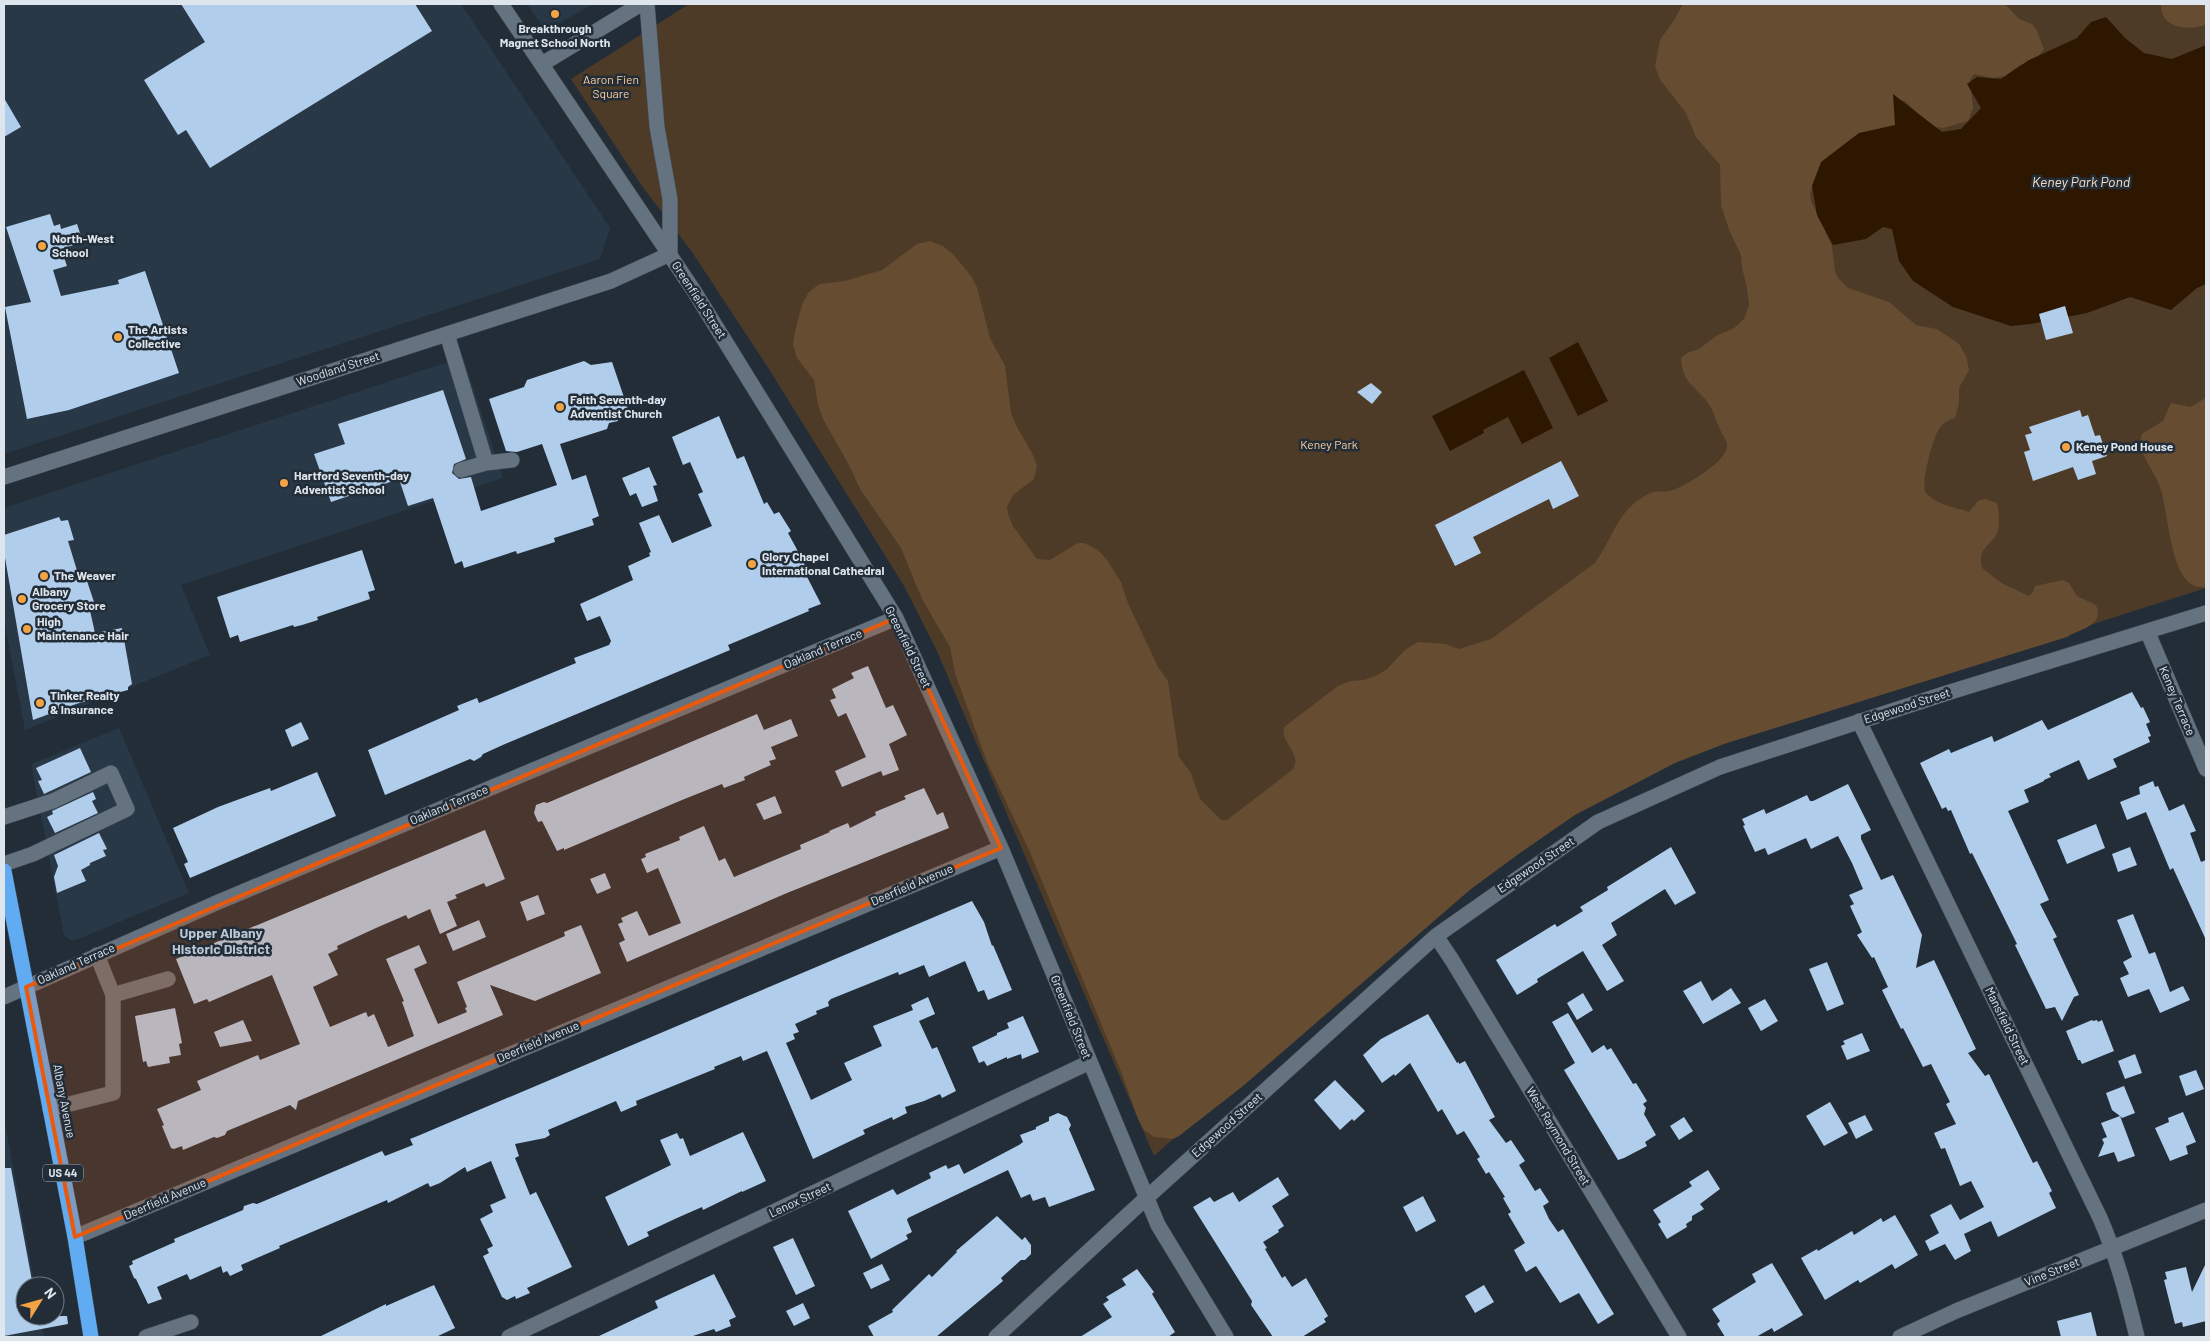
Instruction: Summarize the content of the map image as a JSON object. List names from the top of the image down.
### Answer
{
  "streets": {
    "highway": ["Albany Avenue", "US 44"],
    "street": [
      "Greenfield Street",
      "Woodland Street",
      "Oakland Terrace",
      "Keney Terrace",
      "Edgewood Street",
      "Deerfield Avenue",
      "Mansfield Street",
      "West Raymond Street",
      "Lenox Street",
      "Vine Street"
    ]
  },
  "crossings": [
    ["Greenfield Street", "Woodland Street"],
    ["Greenfield Street", "Oakland Terrace"],
    ["Greenfield Street", "Edgewood Street"],
    ["Greenfield Street", "Deerfield Avenue"],
    ["Greenfield Street", "Lenox Street"],
    ["Oakland Terrace", "Albany Avenue"],
    ["Keney Terrace", "Edgewood Street"],
    ["Edgewood Street", "Mansfield Street"],
    ["Edgewood Street", "West Raymond Street"],
    ["Deerfield Avenue", "Albany Avenue"],
    ["Mansfield Street", "Vine Street"]
  ],
  "districts": ["Upper Albany Historic District"],
  "water": ["Keney Park Pond"],
  "parks": ["Aaron Fien Square", "Keney Park"],
  "places": [
    "Breakthrough Magnet School North",
    "North-West School",
    "The Artists Collective",
    "Faith Seventh-day Adventist Church",
    "Keney Pond House",
    "Hartford Seventh-day Adventist School",
    "Glory Chapel International Cathedral",
    "The Weaver",
    "Albany Grocery Store",
    "High Maintenance Hair",
    "Tinker Realty & Insurance"
  ],
  "north": "top right"
}
